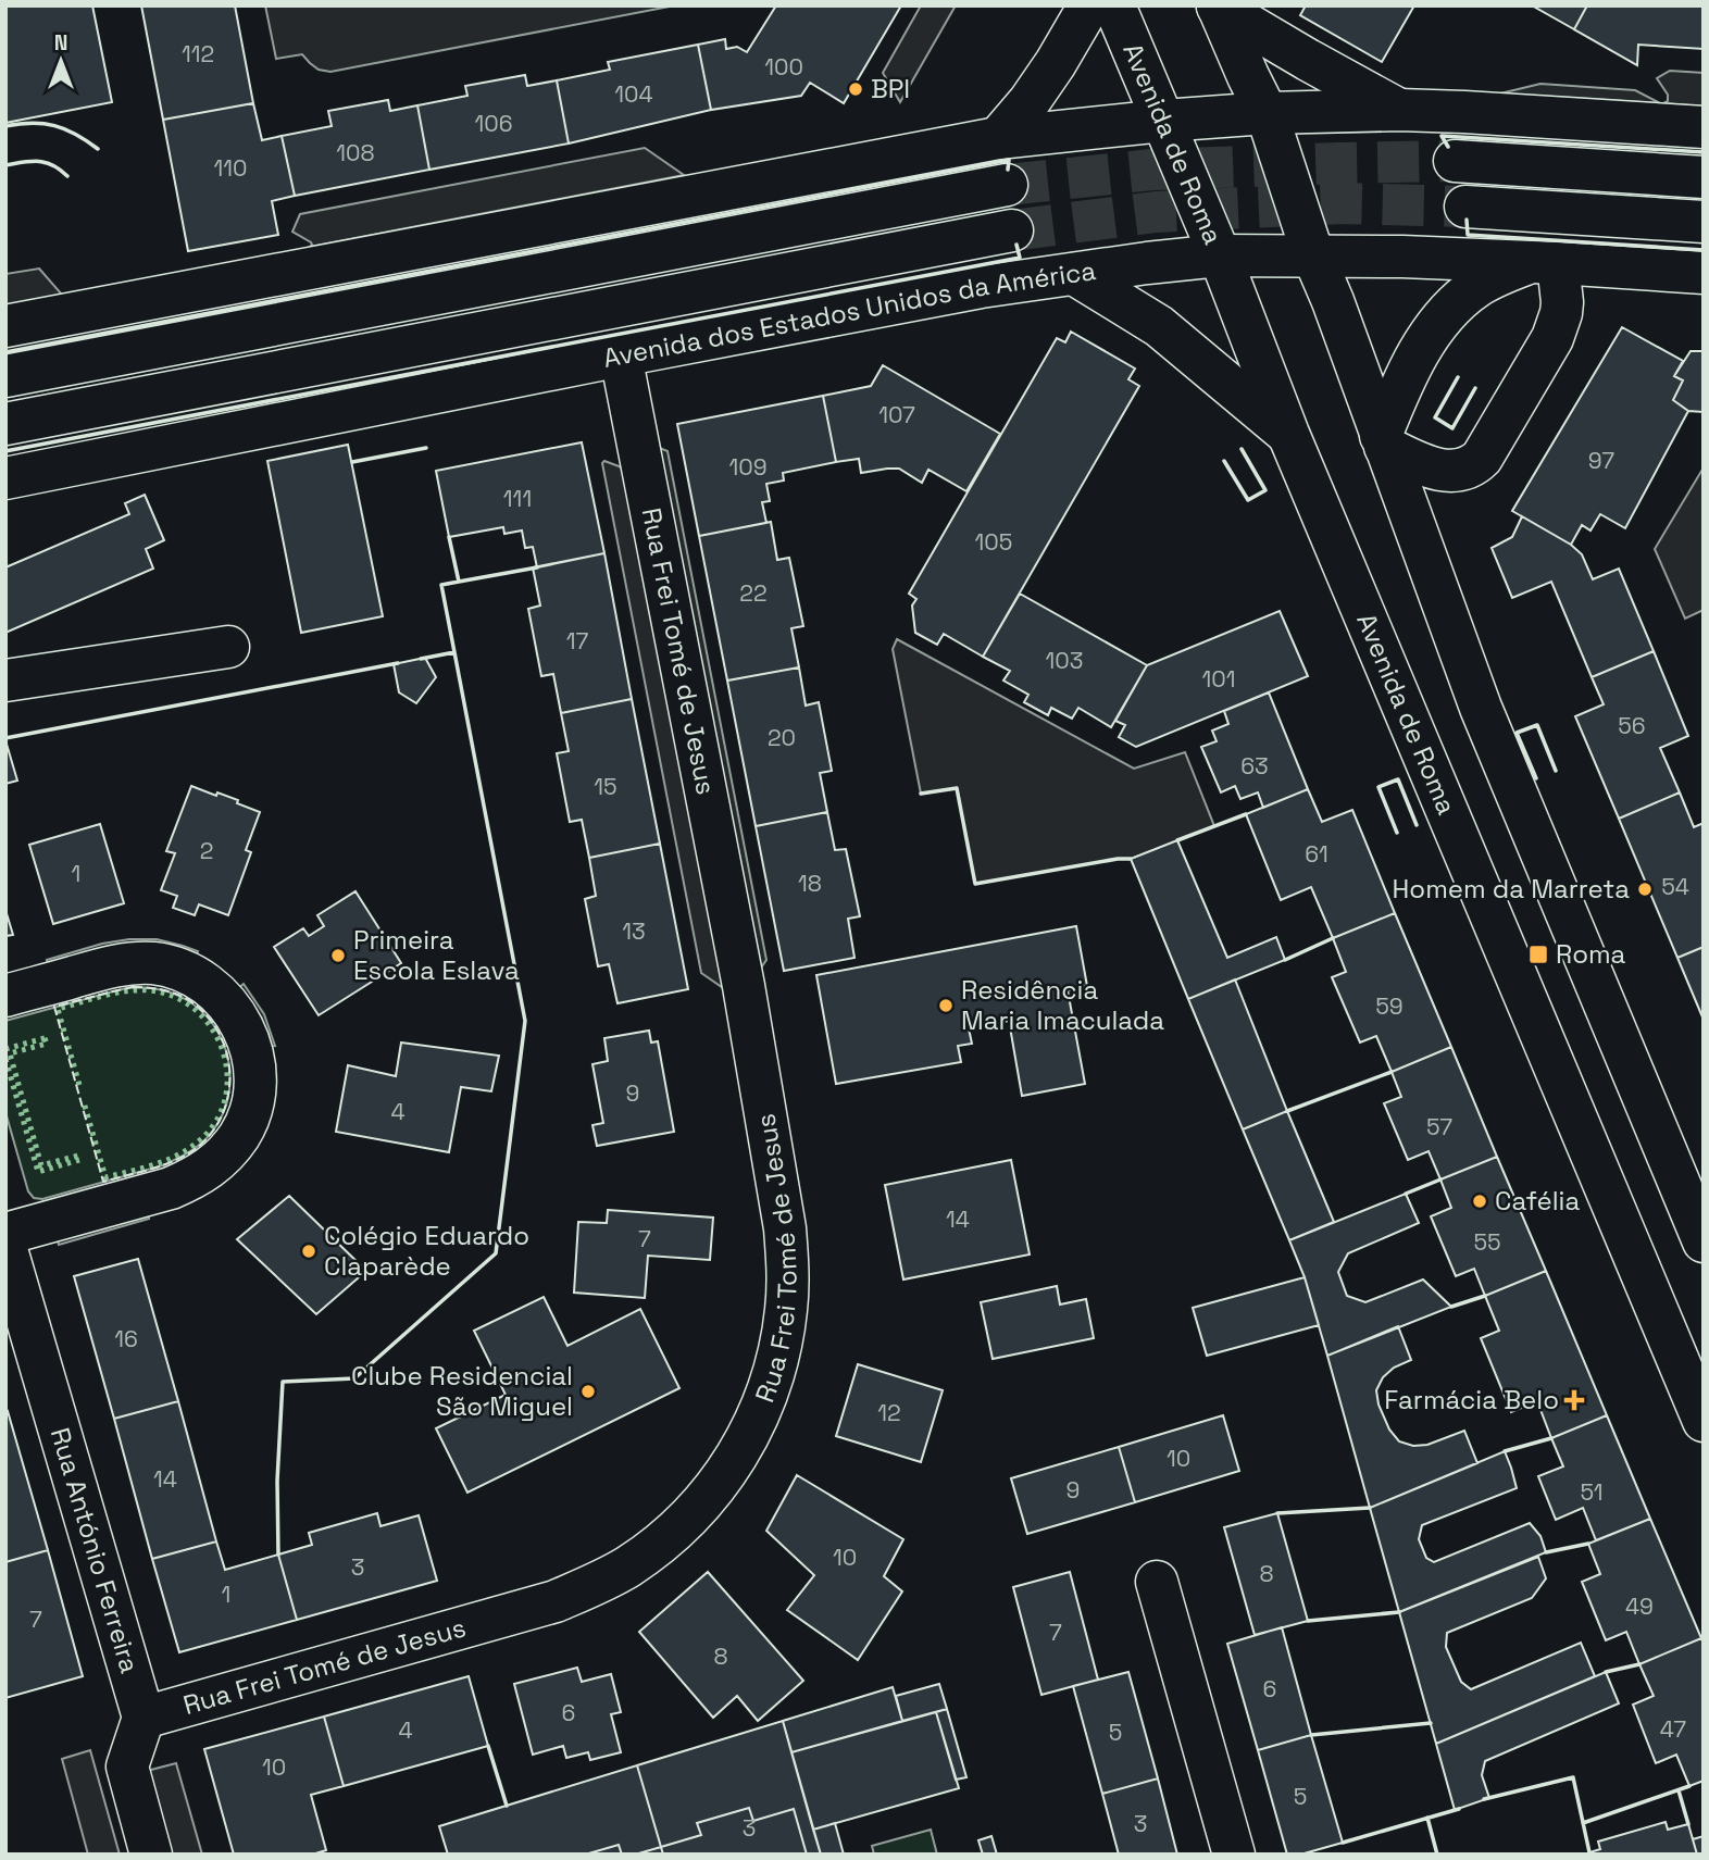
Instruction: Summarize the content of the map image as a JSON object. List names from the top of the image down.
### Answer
{
  "streets": {
    "main road": [
      "Avenida de Roma",
      "Avenida dos Estados Unidos da América",
      "Rua Frei Tomé de Jesus",
      "Rua António Ferreira"
    ]
  },
  "crossings": [
    ["Avenida de Roma", "Avenida dos Estados Unidos da América"],
    ["Avenida dos Estados Unidos da América", "Rua Frei Tomé de Jesus"],
    ["Rua Frei Tomé de Jesus", "Rua António Ferreira"]
  ],
  "places": {
    "other": [
      "BPI",
      "Homem da Marreta",
      "Primeira Escola Eslava",
      "Residência Maria Imaculada",
      "Cafélia",
      "Colégio Eduardo Claparède",
      "Clube Residencial São Miguel"
    ],
    "transit": ["Roma"],
    "health": ["Farmácia Belo"]
  },
  "house_numbers": [
    "112",
    "100",
    "104",
    "106",
    "108",
    "110",
    "107",
    "97",
    "109",
    "111",
    "105",
    "22",
    "17",
    "103",
    "101",
    "56",
    "20",
    "63",
    "15",
    "2",
    "61",
    "1",
    "18",
    "54",
    "13",
    "59",
    "9",
    "4",
    "57",
    "14",
    "7",
    "55",
    "16",
    "12",
    "10",
    "14",
    "9",
    "51",
    "10",
    "3",
    "8",
    "1",
    "49",
    "7",
    "7",
    "8",
    "6",
    "6",
    "47",
    "4",
    "5",
    "10",
    "5",
    "3",
    "3"
  ],
  "north": "top"
}
